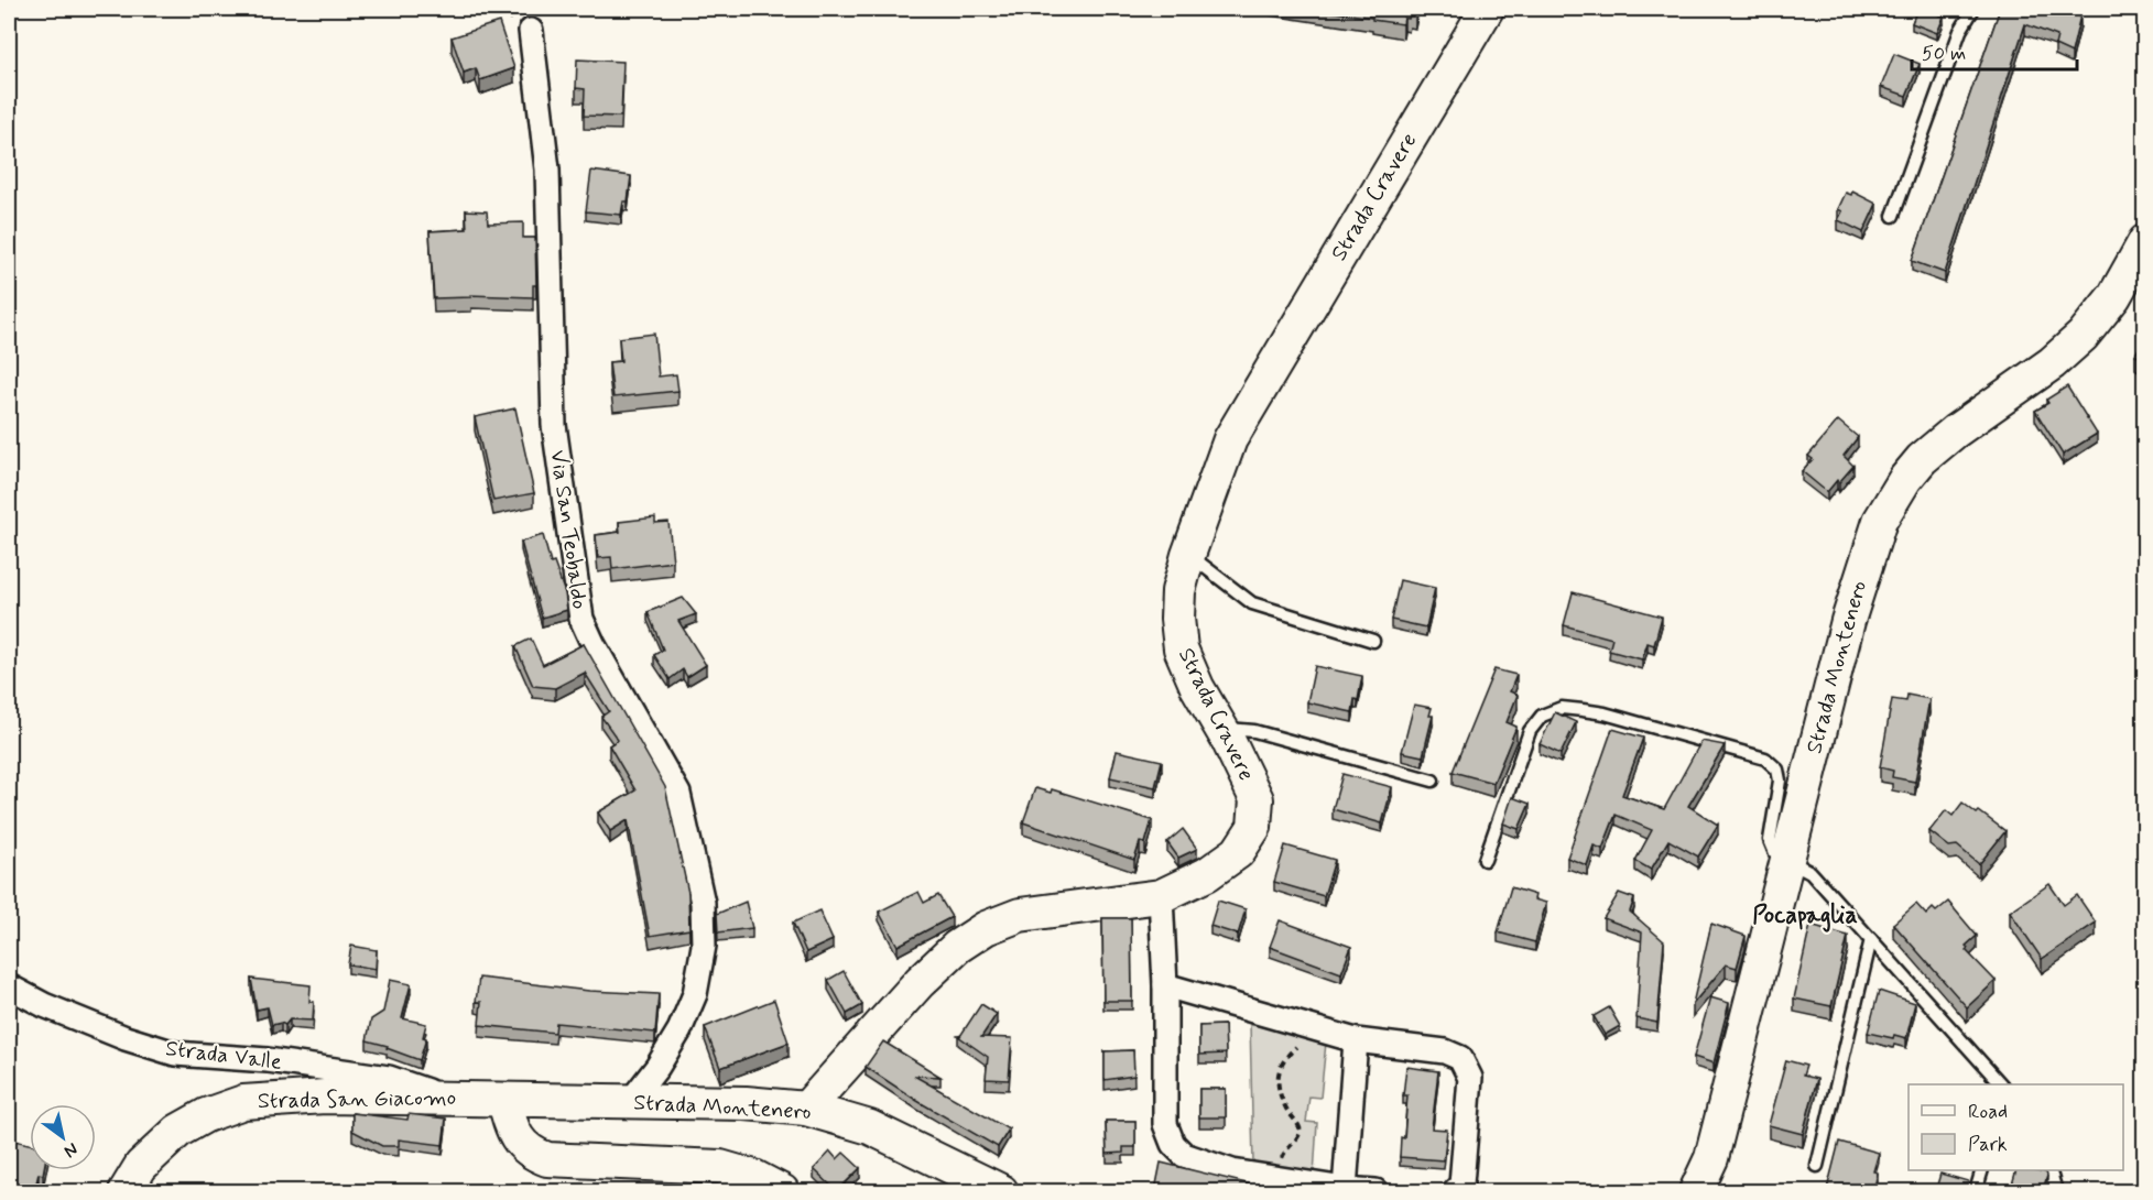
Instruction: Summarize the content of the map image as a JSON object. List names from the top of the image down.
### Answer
{
  "streets": {
    "main road": ["Strada Cravere", "Strada Montenero", "Strada San Giacomo"],
    "street": ["Via San Teobaldo", "Strada Valle"]
  },
  "crossings": [
    ["Strada Cravere", "Strada Montenero"],
    ["Via San Teobaldo", "Strada Montenero"],
    ["Strada Montenero", "Strada San Giacomo"],
    ["Strada Valle", "Strada San Giacomo"]
  ],
  "districts": ["Pocapaglia"],
  "legend": ["Road", "Park"],
  "scale_bar": "50 m",
  "north": "bottom right"
}
